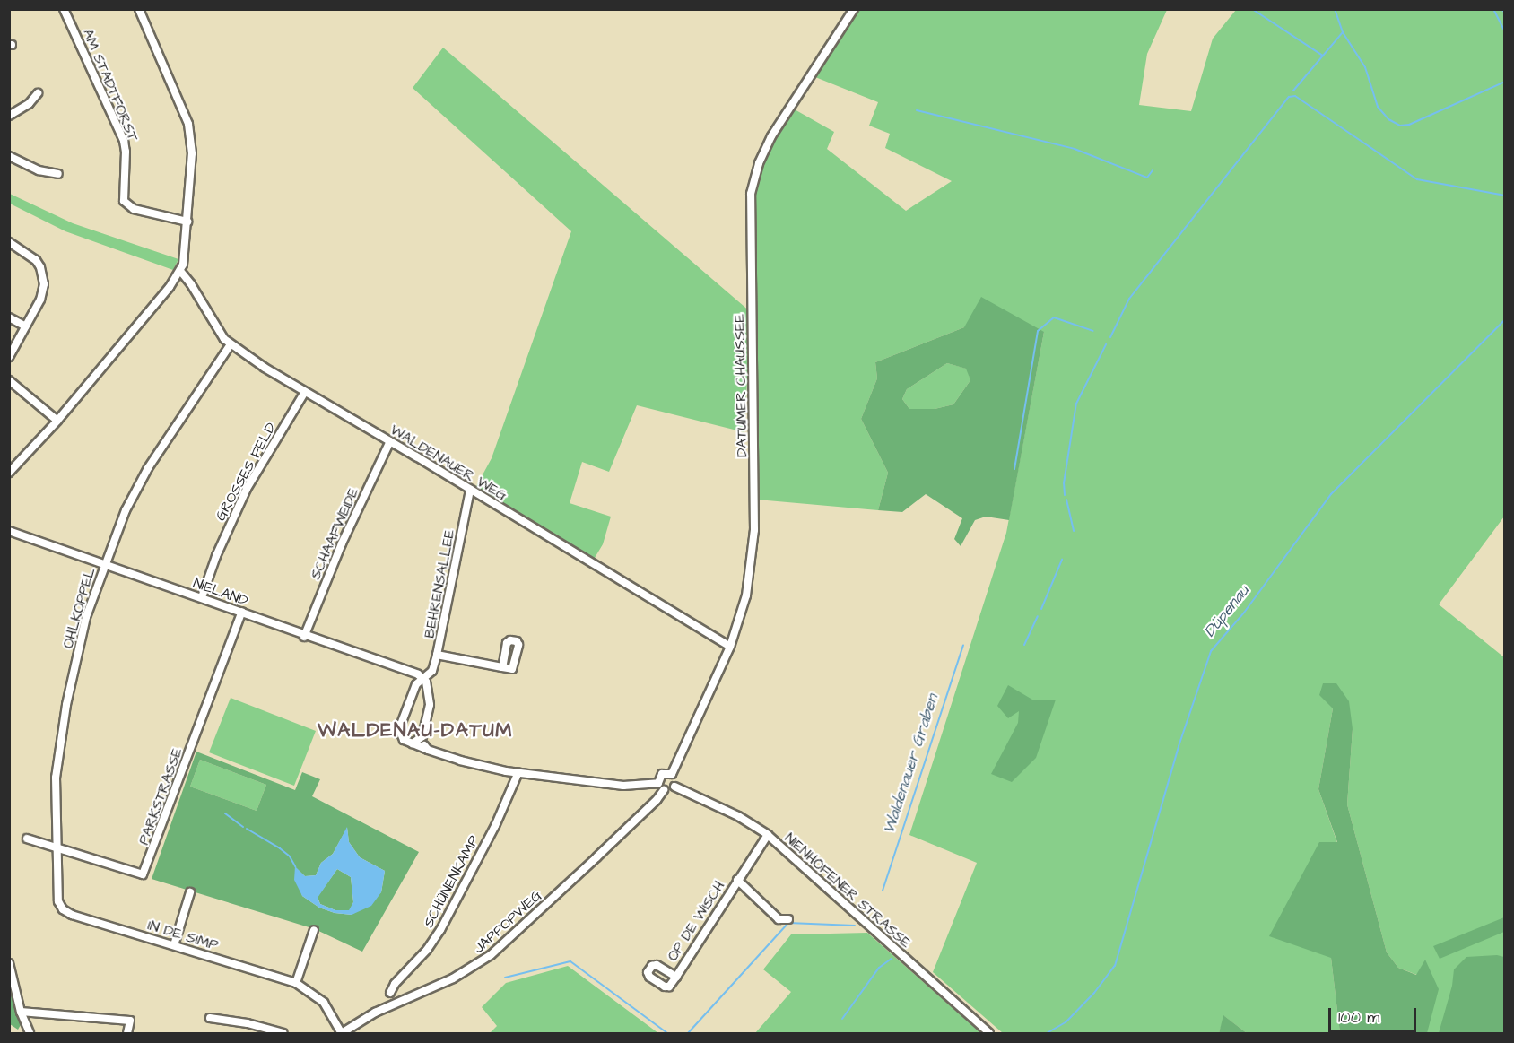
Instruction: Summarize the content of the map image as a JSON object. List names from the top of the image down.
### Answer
{
  "streets": {
    "street": [
      "AM STADTFORST",
      "DATUMER CHAUSSEE",
      "WALDENAUER WEG",
      "GROSSES FELD",
      "SCHAAFWEIDE",
      "BEHRENSALLEE",
      "NIELAND",
      "OHLKOPPEL",
      "PARKSTRASSE",
      "SCHÜNENKAMP",
      "NIENHÖFENER STRASSE",
      "OP DE WISCH",
      "JAPPOPWEG",
      "IN DE SIMP"
    ]
  },
  "crossings": [
    ["DATUMER CHAUSSEE", "WALDENAUER WEG"],
    ["DATUMER CHAUSSEE", "NIENHÖFENER STRASSE"],
    ["DATUMER CHAUSSEE", "JAPPOPWEG"],
    ["WALDENAUER WEG", "GROSSES FELD"],
    ["WALDENAUER WEG", "SCHAAFWEIDE"],
    ["WALDENAUER WEG", "BEHRENSALLEE"],
    ["WALDENAUER WEG", "OHLKOPPEL"],
    ["GROSSES FELD", "NIELAND"],
    ["SCHAAFWEIDE", "NIELAND"],
    ["BEHRENSALLEE", "NIELAND"],
    ["NIELAND", "OHLKOPPEL"],
    ["NIELAND", "PARKSTRASSE"],
    ["OHLKOPPEL", "PARKSTRASSE"],
    ["OHLKOPPEL", "IN DE SIMP"],
    ["NIENHÖFENER STRASSE", "OP DE WISCH"],
    ["NIENHÖFENER STRASSE", "JAPPOPWEG"],
    ["JAPPOPWEG", "IN DE SIMP"]
  ],
  "districts": ["WALDENAU-DATUM"],
  "water": ["Düpenau", "Waldenauer Graben"],
  "scale_bar": "100 m"
}
